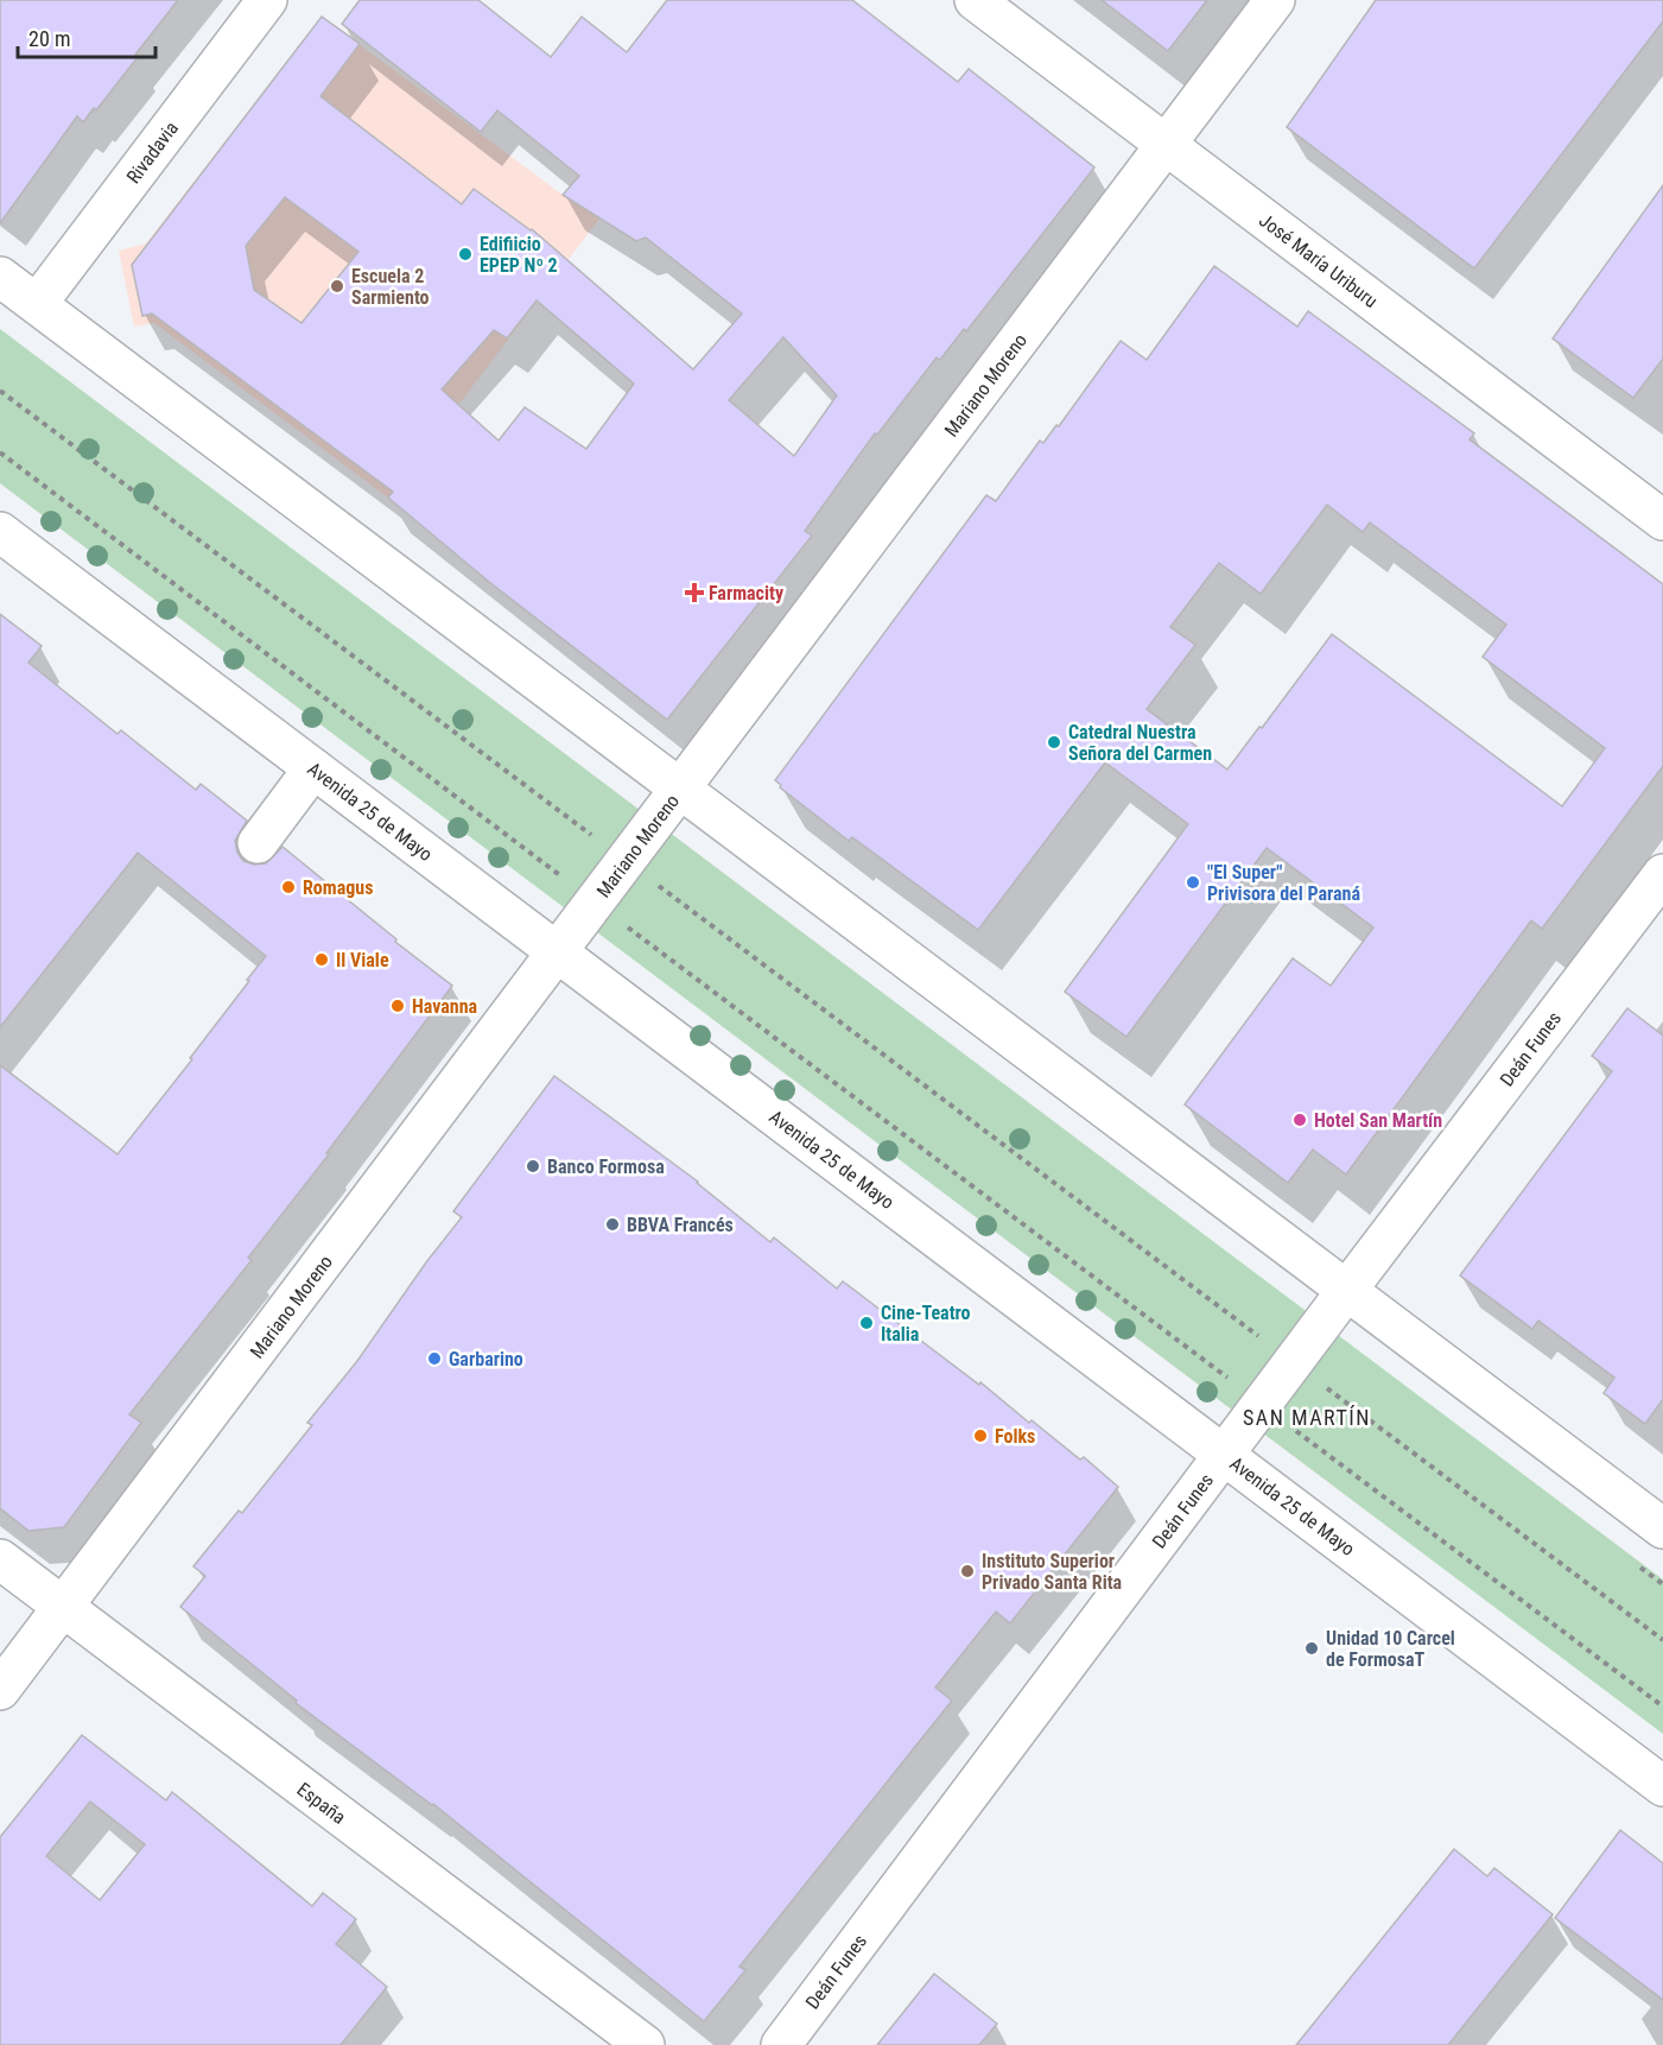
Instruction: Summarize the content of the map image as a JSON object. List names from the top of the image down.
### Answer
{
  "streets": {
    "street": [
      "Rivadavia",
      "José María Uriburu",
      "Mariano Moreno",
      "Avenida 25 de Mayo",
      "Deán Funes",
      "España"
    ]
  },
  "crossings": [
    ["José María Uriburu", "Mariano Moreno"],
    ["Mariano Moreno", "Avenida 25 de Mayo"],
    ["Mariano Moreno", "España"],
    ["Avenida 25 de Mayo", "Deán Funes"]
  ],
  "districts": ["SAN MARTÍN"],
  "places": {
    "other": [
      "Edifiicio EPEP Nº 2",
      "Escuela 2 Sarmiento",
      "Catedral Nuestra Señora del Carmen",
      "\"El Super\" Privisora del Paraná",
      "Romagus",
      "Il Viale",
      "Havanna",
      "Hotel San Martín",
      "Banco Formosa",
      "BBVA Francés",
      "Cine-Teatro Italia",
      "Garbarino",
      "Folks",
      "Instituto Superior Privado Santa Rita",
      "Unidad 10 Carcel de FormosaT"
    ],
    "health": ["Farmacity"]
  },
  "scale_bar": "20 m"
}
